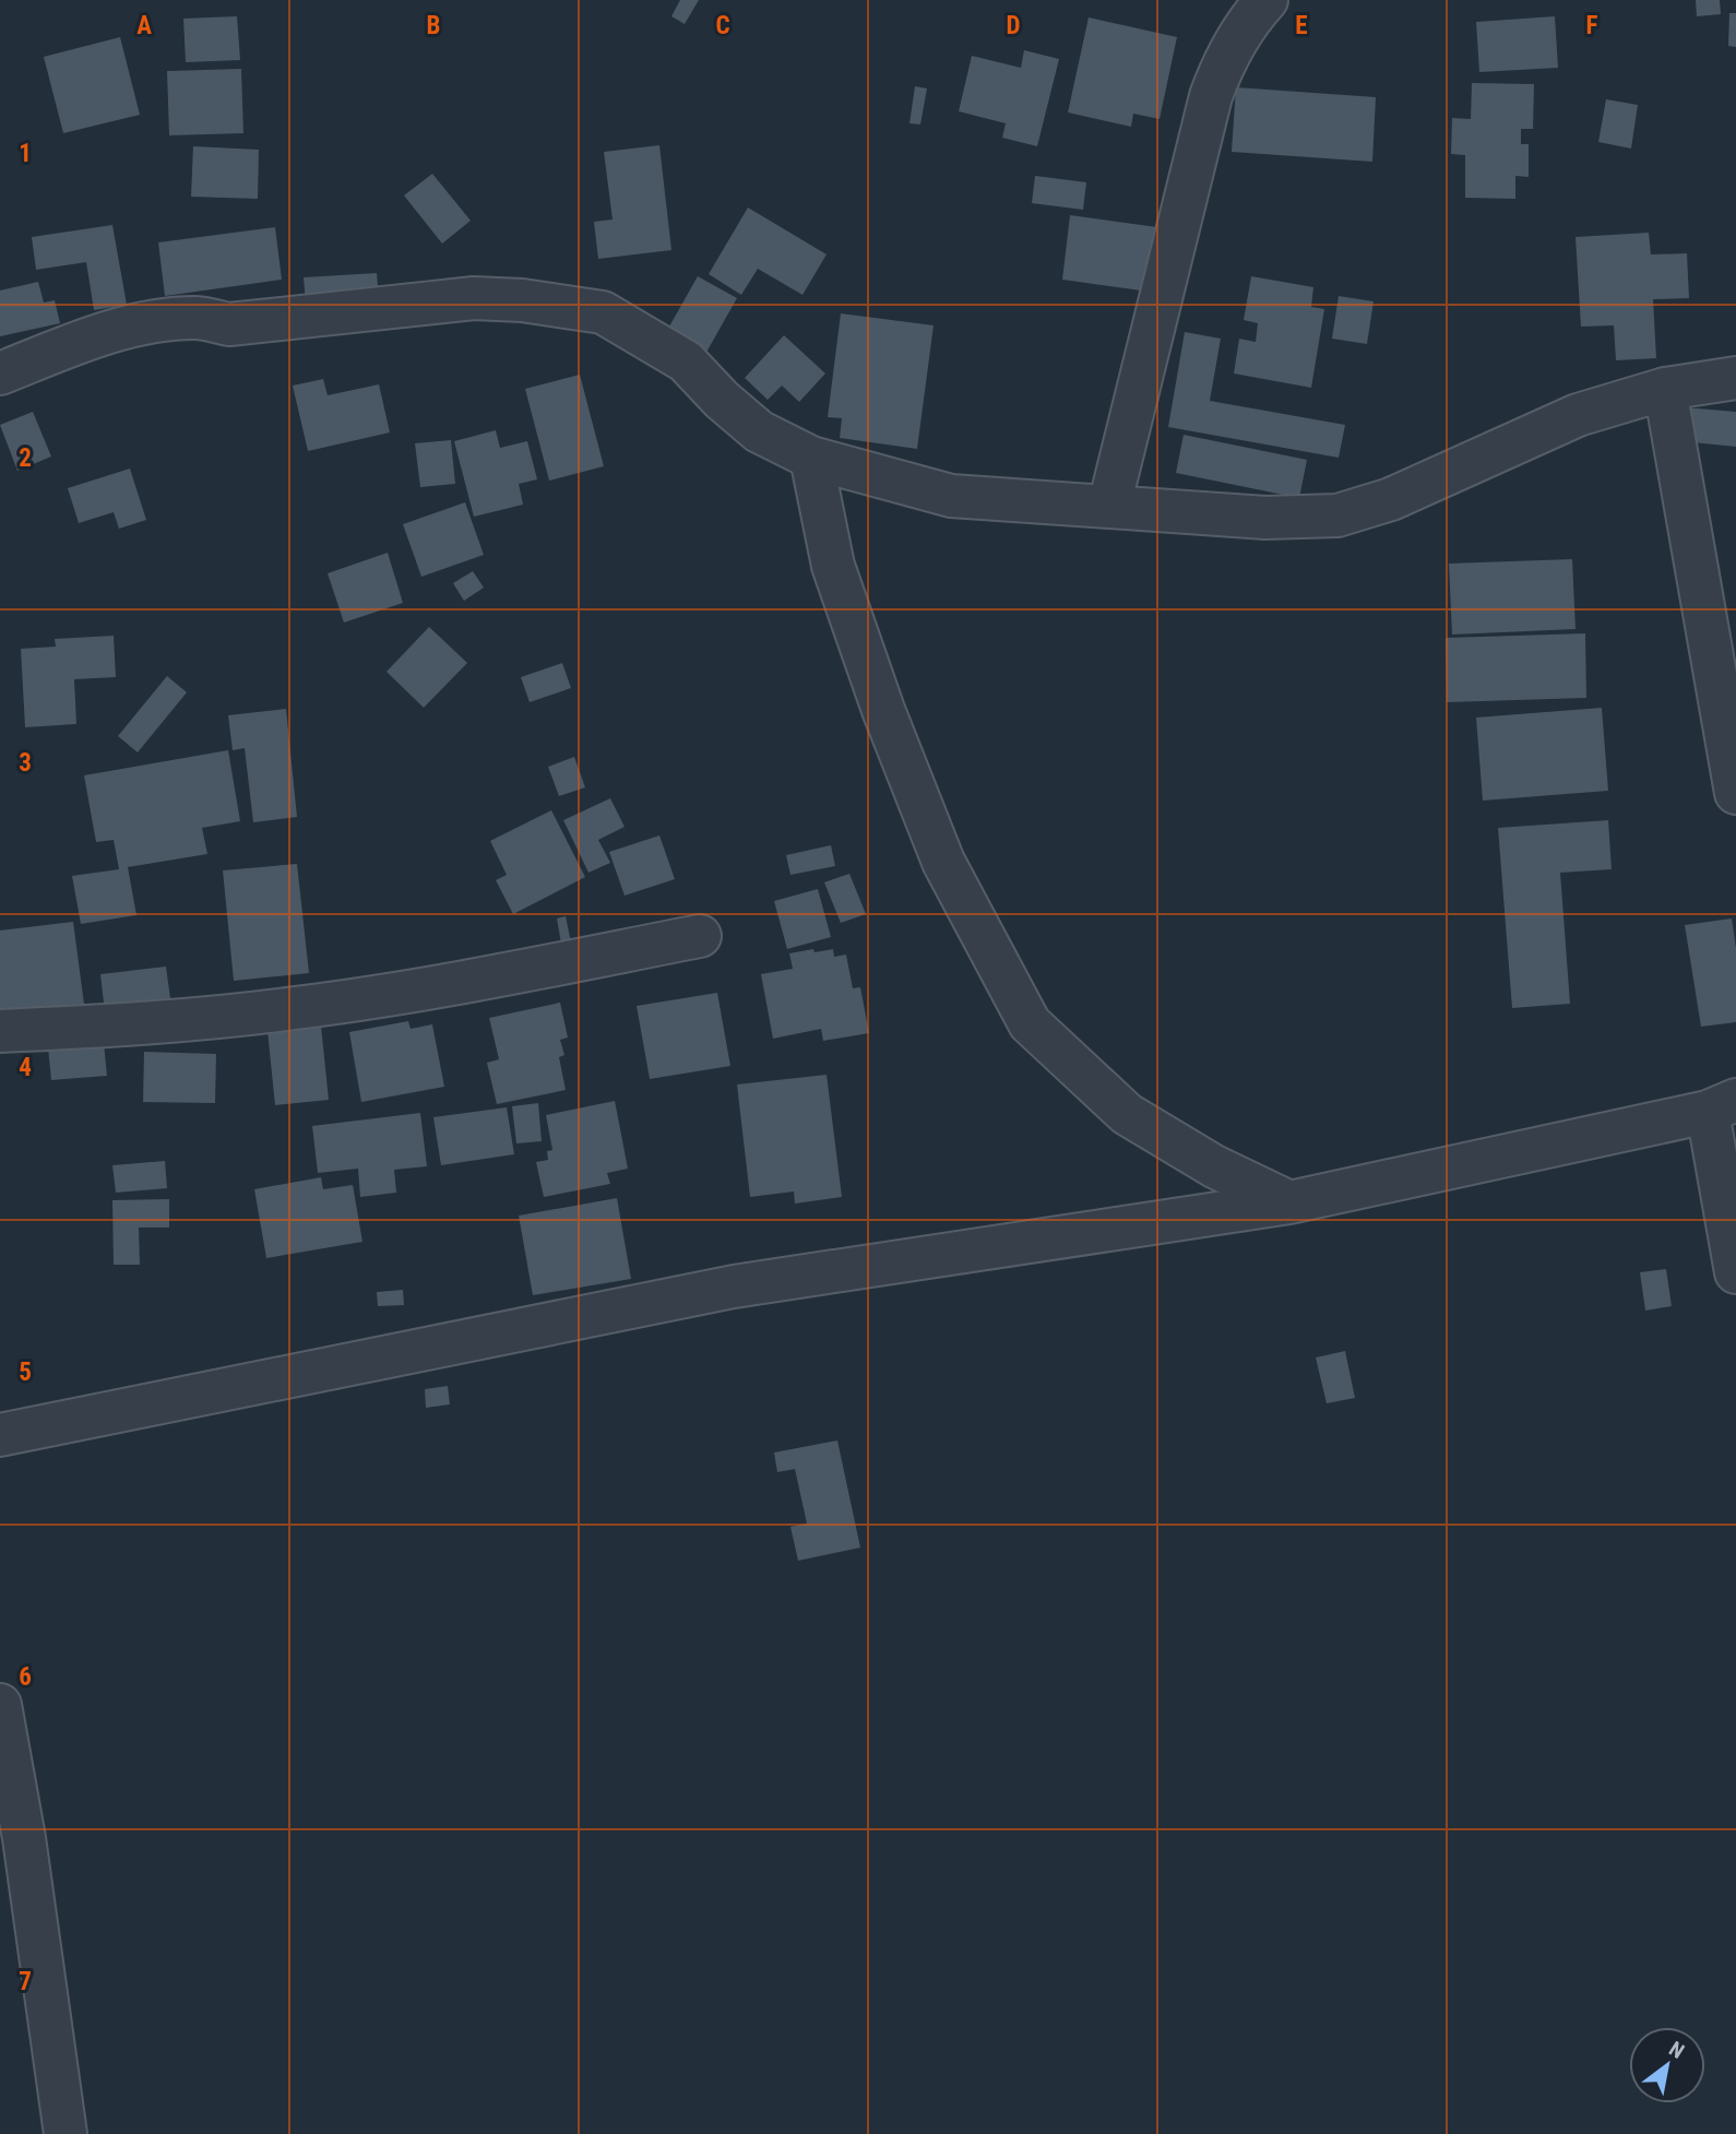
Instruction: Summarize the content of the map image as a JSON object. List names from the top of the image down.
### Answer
{
  "north": "top right",
  "grid": {
    "columns": [
      "A",
      "B",
      "C",
      "D",
      "E",
      "F"
    ],
    "rows": [
      "1",
      "2",
      "3",
      "4",
      "5",
      "6",
      "7"
    ]
  }
}
